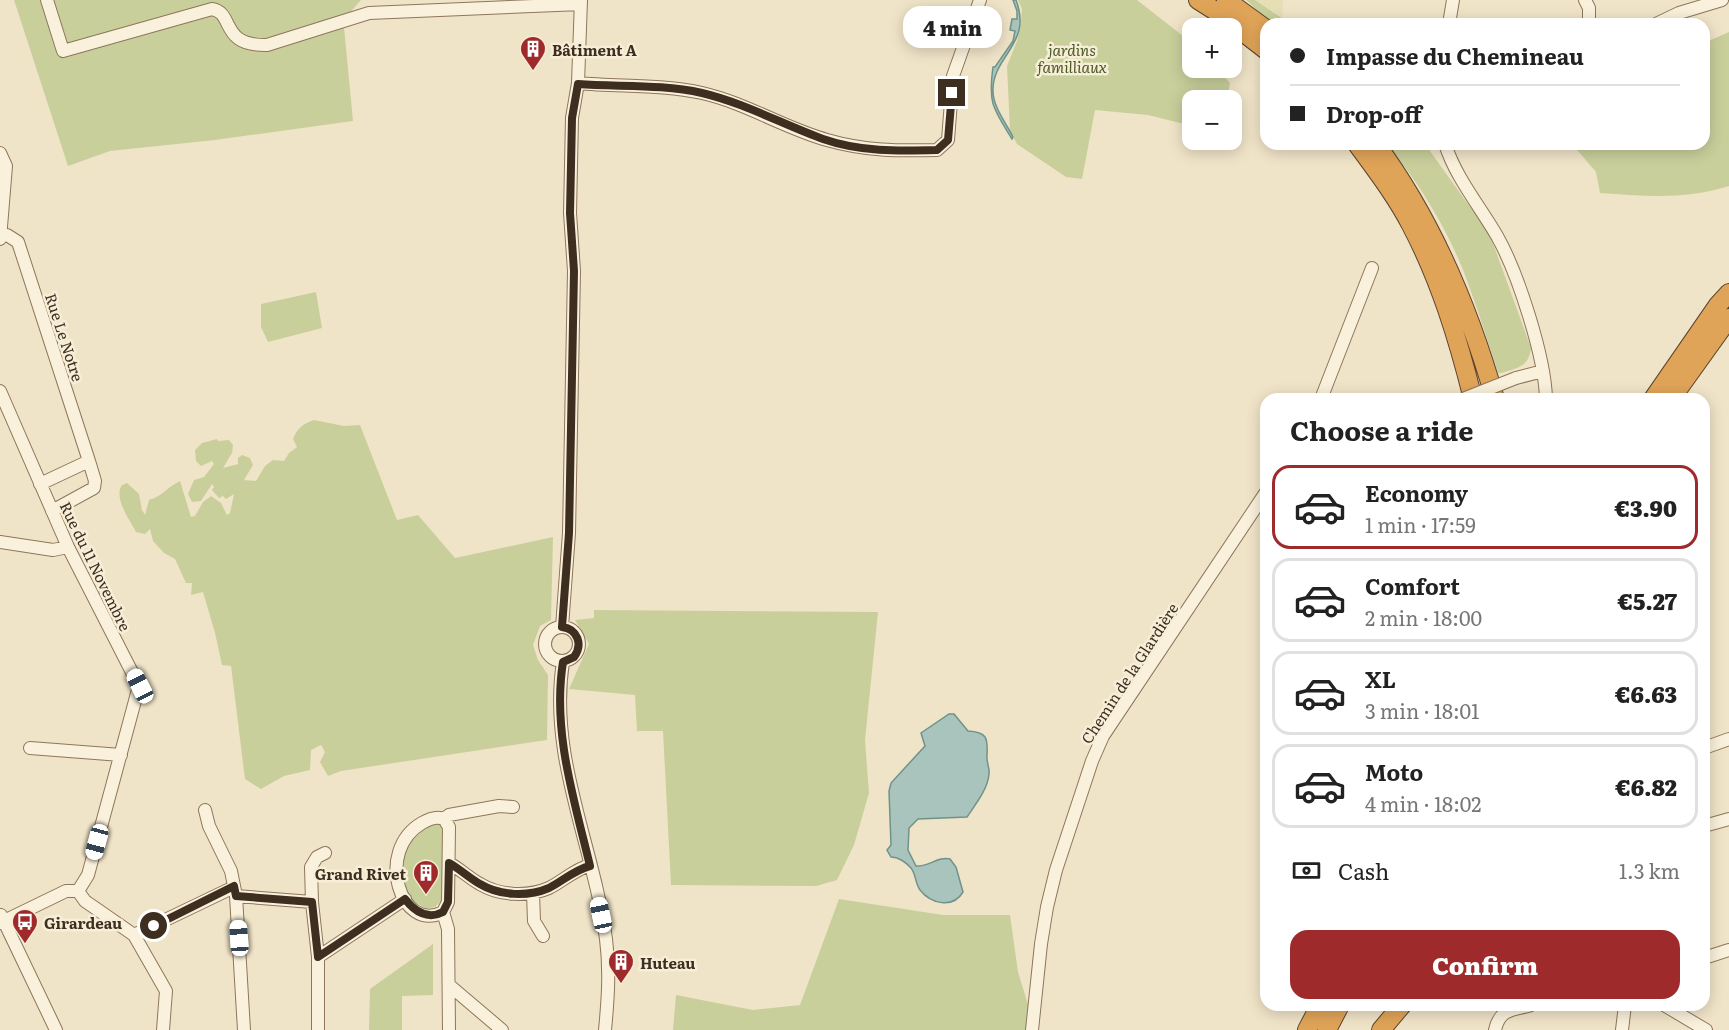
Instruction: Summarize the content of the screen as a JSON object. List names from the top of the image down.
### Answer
{
  "streets": {
    "street": ["Rue Le Notre", "Rue du 11 Novembre", "Chemin de la Glardière"]
  },
  "crossings": [
    ["Rue Le Notre", "Rue du 11 Novembre"]
  ],
  "parks": ["jardins familliaux"],
  "places": {
    "building": ["Bâtiment A", "Grand Rivet", "Huteau"],
    "bus stop": ["Girardeau"]
  },
  "page": {
    "bubble": "4 min",
    "map_buttons": ["+", "−"],
    "banner": ["Impasse du Chemineau", "Drop-off"],
    "heading": "Choose a ride",
    "list": [
      {
        "name": "Economy",
        "note": "1 min · 17:59",
        "value": "€3.90"
      },
      {
        "name": "Comfort",
        "note": "2 min · 18:00",
        "value": "€5.27"
      },
      {
        "name": "XL",
        "note": "3 min · 18:01",
        "value": "€6.63"
      },
      {
        "name": "Moto",
        "note": "4 min · 18:02",
        "value": "€6.82"
      }
    ],
    "pay": ["Cash", "1.3 km"],
    "buttons": "Confirm"
  }
}
